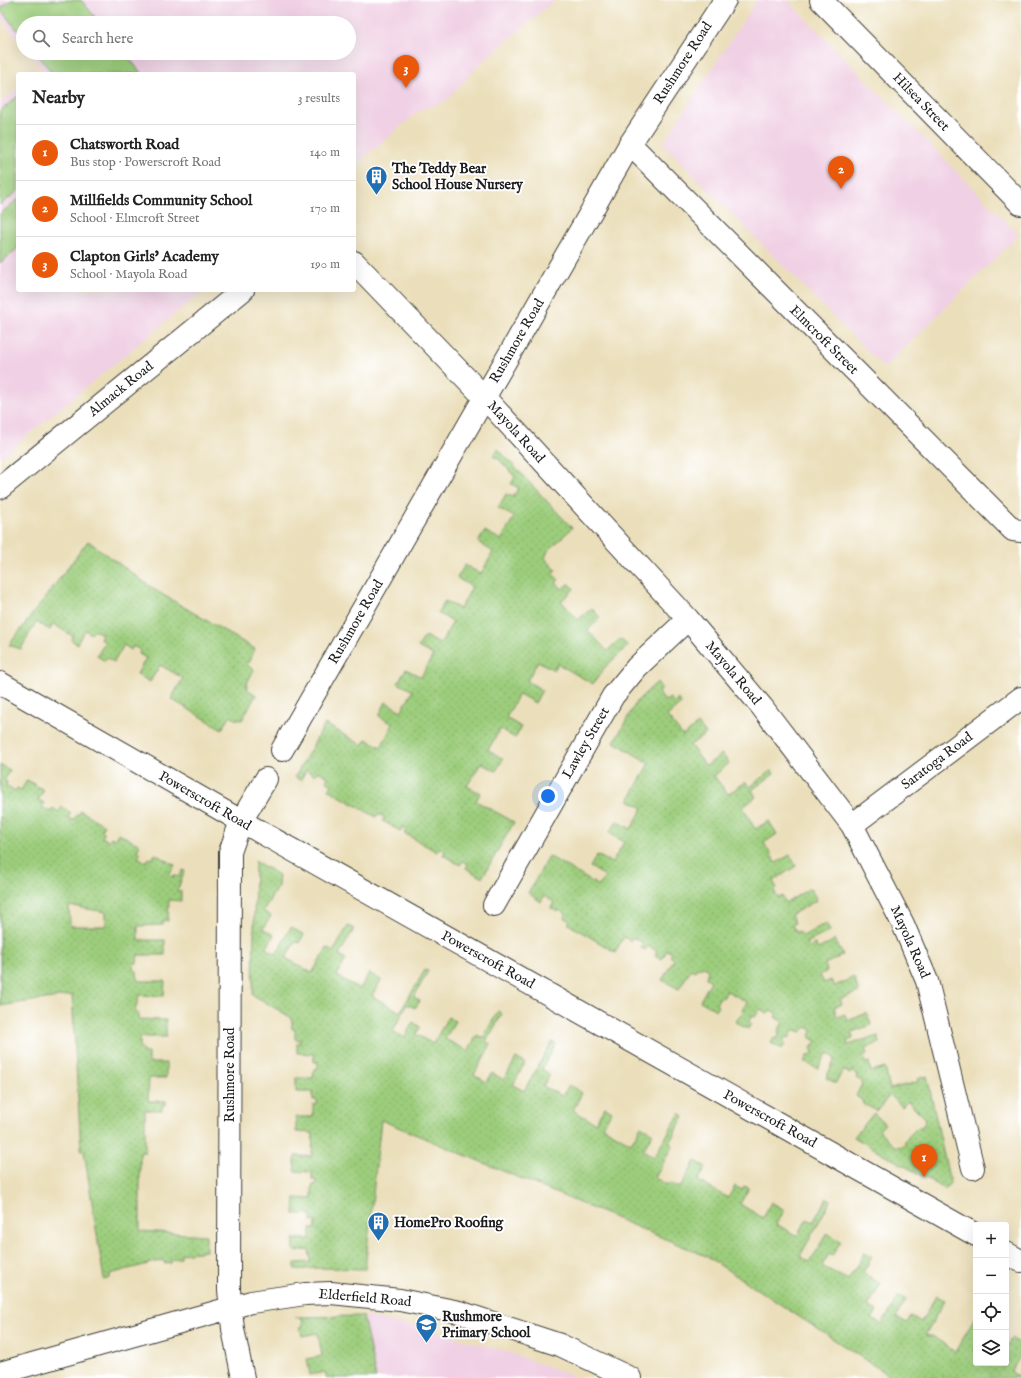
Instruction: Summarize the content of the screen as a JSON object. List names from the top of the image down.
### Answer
{
  "streets": {
    "street": [
      "Rushmore Road",
      "Hilsea Street",
      "Elmcroft Street",
      "Almack Road",
      "Mayola Road",
      "Lawley Street",
      "Saratoga Road",
      "Powerscroft Road",
      "Elderfield Road"
    ]
  },
  "crossings": [
    ["Rushmore Road", "Elmcroft Street"],
    ["Rushmore Road", "Mayola Road"],
    ["Rushmore Road", "Powerscroft Road"],
    ["Rushmore Road", "Elderfield Road"],
    ["Mayola Road", "Lawley Street"],
    ["Mayola Road", "Saratoga Road"]
  ],
  "places": {
    "building": ["The Teddy Bear School House Nursery", "HomePro Roofing"],
    "school or university": ["Rushmore Primary School"]
  },
  "page": {
    "search": "Search here",
    "pins": ["3", "2", "1"],
    "heading": ["Nearby", "3 results"],
    "list": [
      {
        "mark": "1",
        "name": "Chatsworth Road",
        "note": "Bus stop · Powerscroft Road",
        "value": "140 m"
      },
      {
        "mark": "2",
        "name": "Millfields Community School",
        "note": "School · Elmcroft Street",
        "value": "170 m"
      },
      {
        "mark": "3",
        "name": "Clapton Girls' Academy",
        "note": "School · Mayola Road",
        "value": "190 m"
      }
    ],
    "map_buttons": ["+", "−"]
  }
}
